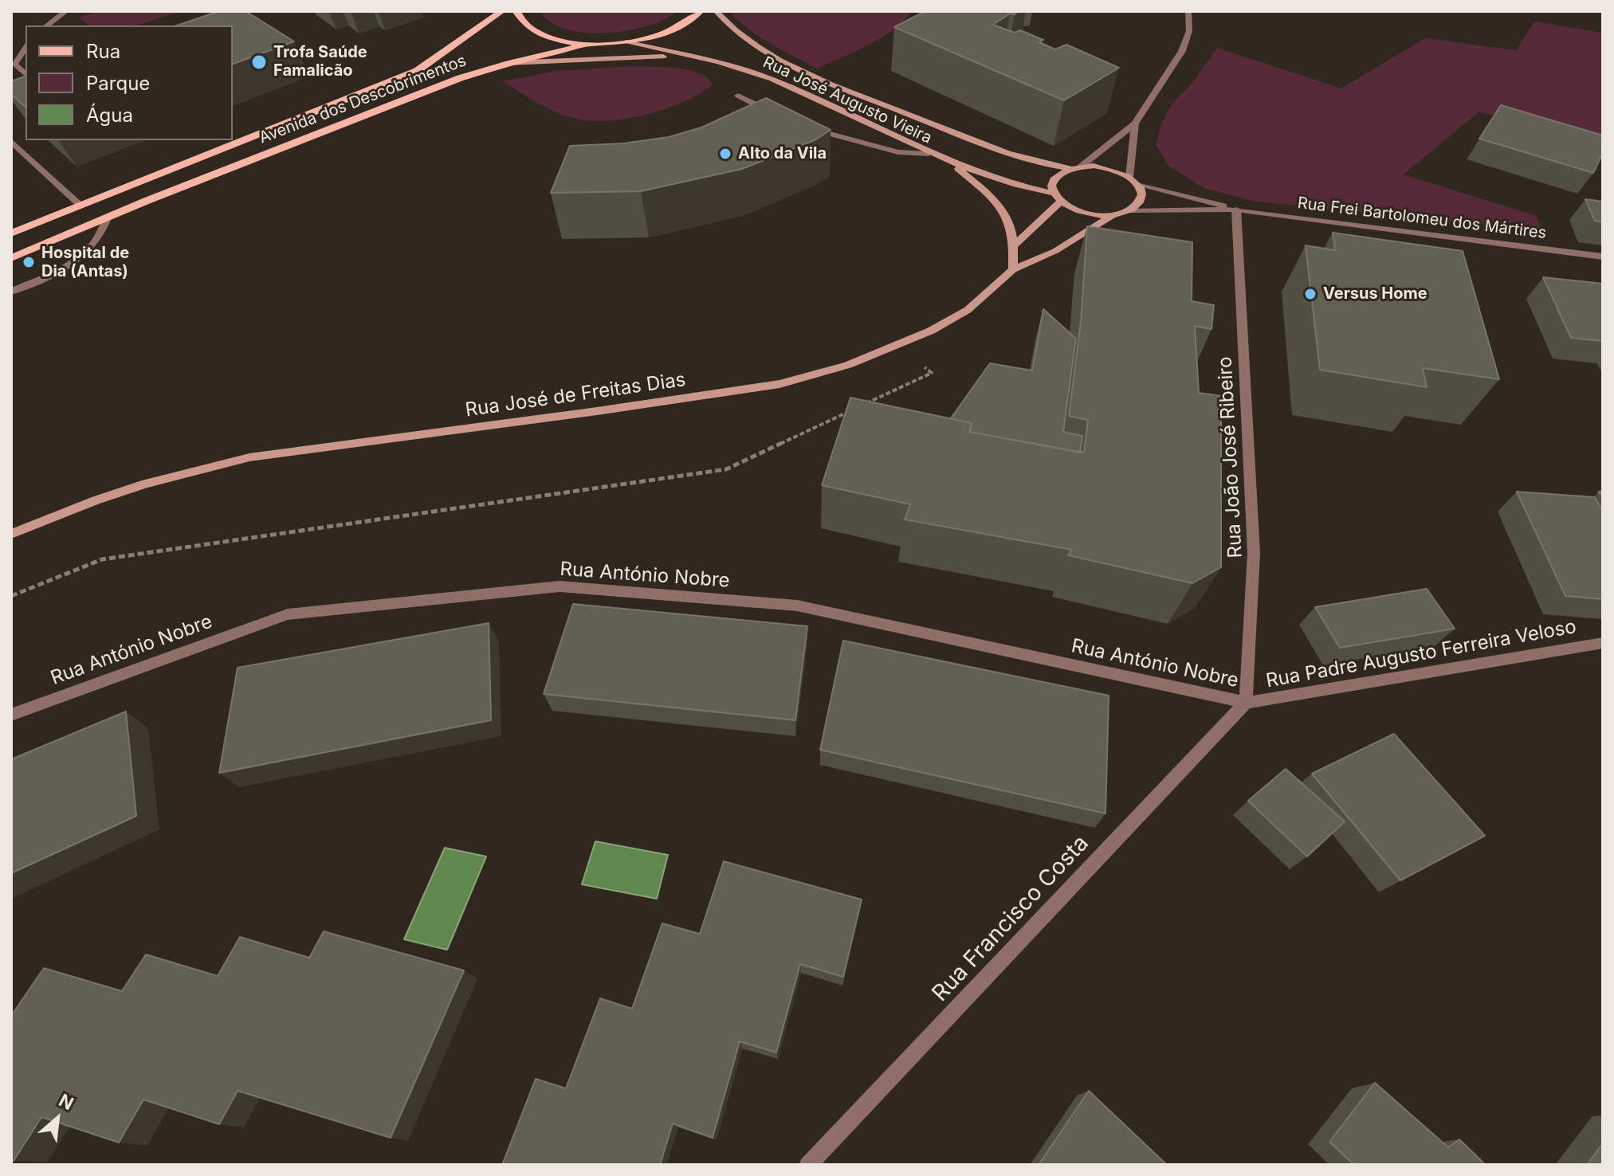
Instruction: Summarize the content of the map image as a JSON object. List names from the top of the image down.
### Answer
{
  "streets": {
    "main road": ["Avenida dos Descobrimentos", "Rua José Augusto Vieira", "Rua José de Freitas Dias"],
    "street": [
      "Rua Frei Bartolomeu dos Mártires",
      "Rua João José Ribeiro",
      "Rua António Nobre",
      "Rua Padre Augusto Ferreira Veloso",
      "Rua Francisco Costa"
    ]
  },
  "crossings": [
    ["Rua José Augusto Vieira", "Rua José de Freitas Dias"],
    ["Rua Frei Bartolomeu dos Mártires", "Rua João José Ribeiro"],
    ["Rua João José Ribeiro", "Rua António Nobre"],
    ["Rua João José Ribeiro", "Rua Padre Augusto Ferreira Veloso"],
    ["Rua João José Ribeiro", "Rua Francisco Costa"],
    ["Rua António Nobre", "Rua Padre Augusto Ferreira Veloso"],
    ["Rua António Nobre", "Rua Francisco Costa"],
    ["Rua Padre Augusto Ferreira Veloso", "Rua Francisco Costa"]
  ],
  "places": [
    "Trofa Saúde Famalicão",
    "Alto da Vila",
    "Hospital de Dia (Antas)",
    "Versus Home"
  ],
  "legend": ["Rua", "Parque", "Água"],
  "north": "top right"
}
